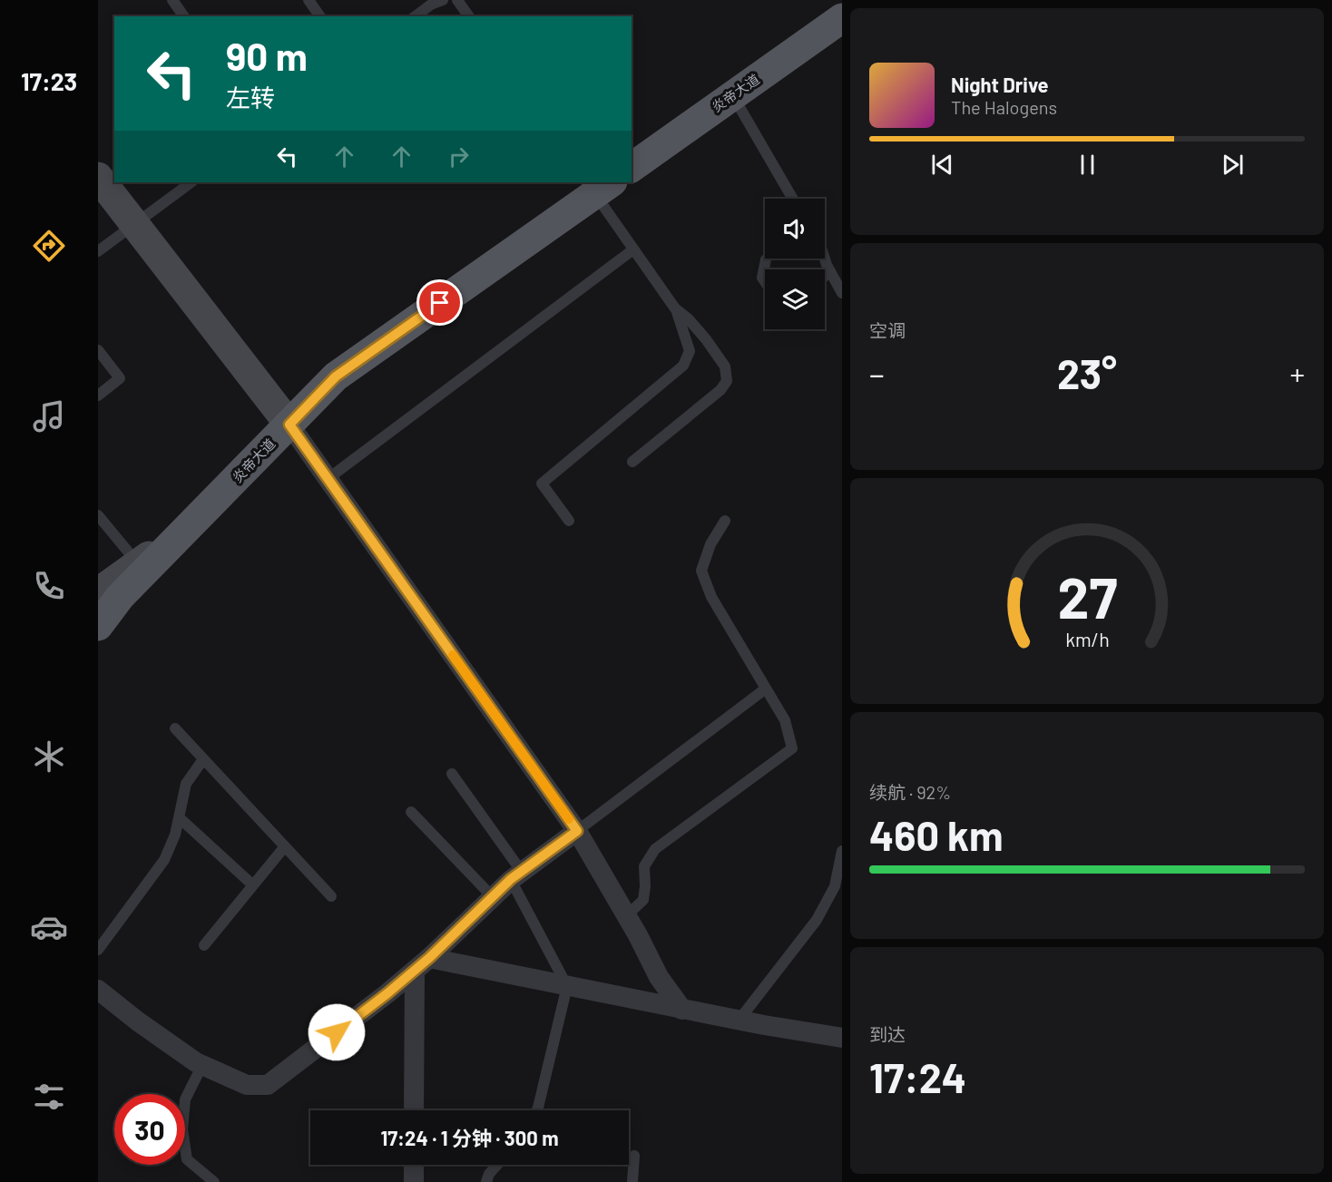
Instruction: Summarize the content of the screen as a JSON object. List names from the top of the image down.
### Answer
{
  "streets": {
    "main road": ["炎帝大道"]
  },
  "page": {
    "tabs": "17:23",
    "turn": ["90 m", "左转"],
    "song": ["Night Drive", "The Halogens"],
    "tile": [
      "空调",
      ["续航 · 92%", "460 km"],
      ["到达", "17:24"]
    ],
    "heat": ["−", "23°", "+"],
    "limit": "30",
    "trip": "17:24 · 1 分钟 · 300 m",
    "gauge": ["27", "km/h"]
  }
}
